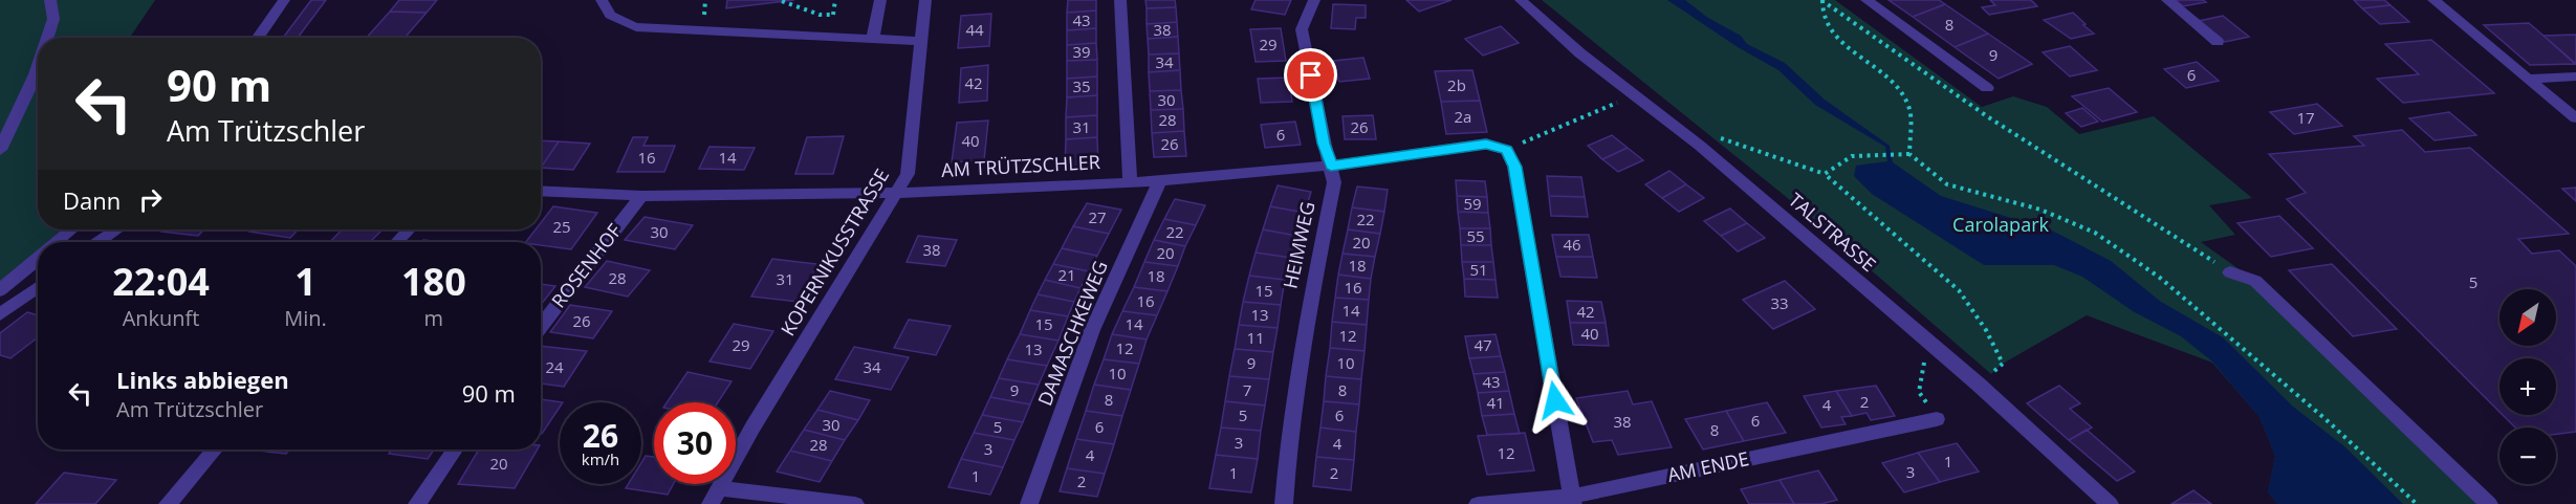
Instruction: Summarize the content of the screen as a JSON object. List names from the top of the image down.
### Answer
{
  "streets": {
    "street": [
      "AM TRÜTZSCHLER",
      "TALSTRASSE",
      "HEIMWEG",
      "KOPERNIKUSSTRASSE",
      "ROSENHOF",
      "DAMASCHKEWEG",
      "AM ENDE"
    ]
  },
  "crossings": [
    ["AM TRÜTZSCHLER", "HEIMWEG"],
    ["AM TRÜTZSCHLER", "KOPERNIKUSSTRASSE"],
    ["AM TRÜTZSCHLER", "ROSENHOF"],
    ["AM TRÜTZSCHLER", "DAMASCHKEWEG"]
  ],
  "parks": ["Carolapark"],
  "house_numbers": [
    "43",
    "8",
    "44",
    "38",
    "29",
    "39",
    "9",
    "34",
    "6",
    "42",
    "2b",
    "35",
    "30",
    "2a",
    "17",
    "28",
    "31",
    "26",
    "6",
    "40",
    "26",
    "16",
    "14",
    "59",
    "27",
    "22",
    "25",
    "30",
    "22",
    "55",
    "20",
    "46",
    "38",
    "20",
    "18",
    "51",
    "21",
    "18",
    "28",
    "31",
    "5",
    "16",
    "15",
    "16",
    "33",
    "14",
    "42",
    "13",
    "26",
    "15",
    "14",
    "40",
    "12",
    "11",
    "29",
    "47",
    "12",
    "13",
    "9",
    "10",
    "24",
    "34",
    "10",
    "43",
    "9",
    "7",
    "8",
    "8",
    "2",
    "41",
    "4",
    "5",
    "6",
    "6",
    "38",
    "30",
    "5",
    "6",
    "8",
    "3",
    "4",
    "28",
    "3",
    "12",
    "4",
    "1",
    "20",
    "3",
    "1",
    "2",
    "1",
    "2"
  ],
  "north": "bottom left",
  "page": {
    "turn": ["90 m", "Am Trützschler"],
    "then": "Dann",
    "eta": [
      "22:04",
      "Ankunft",
      "1",
      "Min.",
      "180",
      "m"
    ],
    "map_buttons": ["+", "−"],
    "list": [
      {
        "name": "Links abbiegen",
        "note": "Am Trützschler",
        "value": "90 m"
      }
    ],
    "speed": "26 km/h",
    "limit": "30"
  }
}
